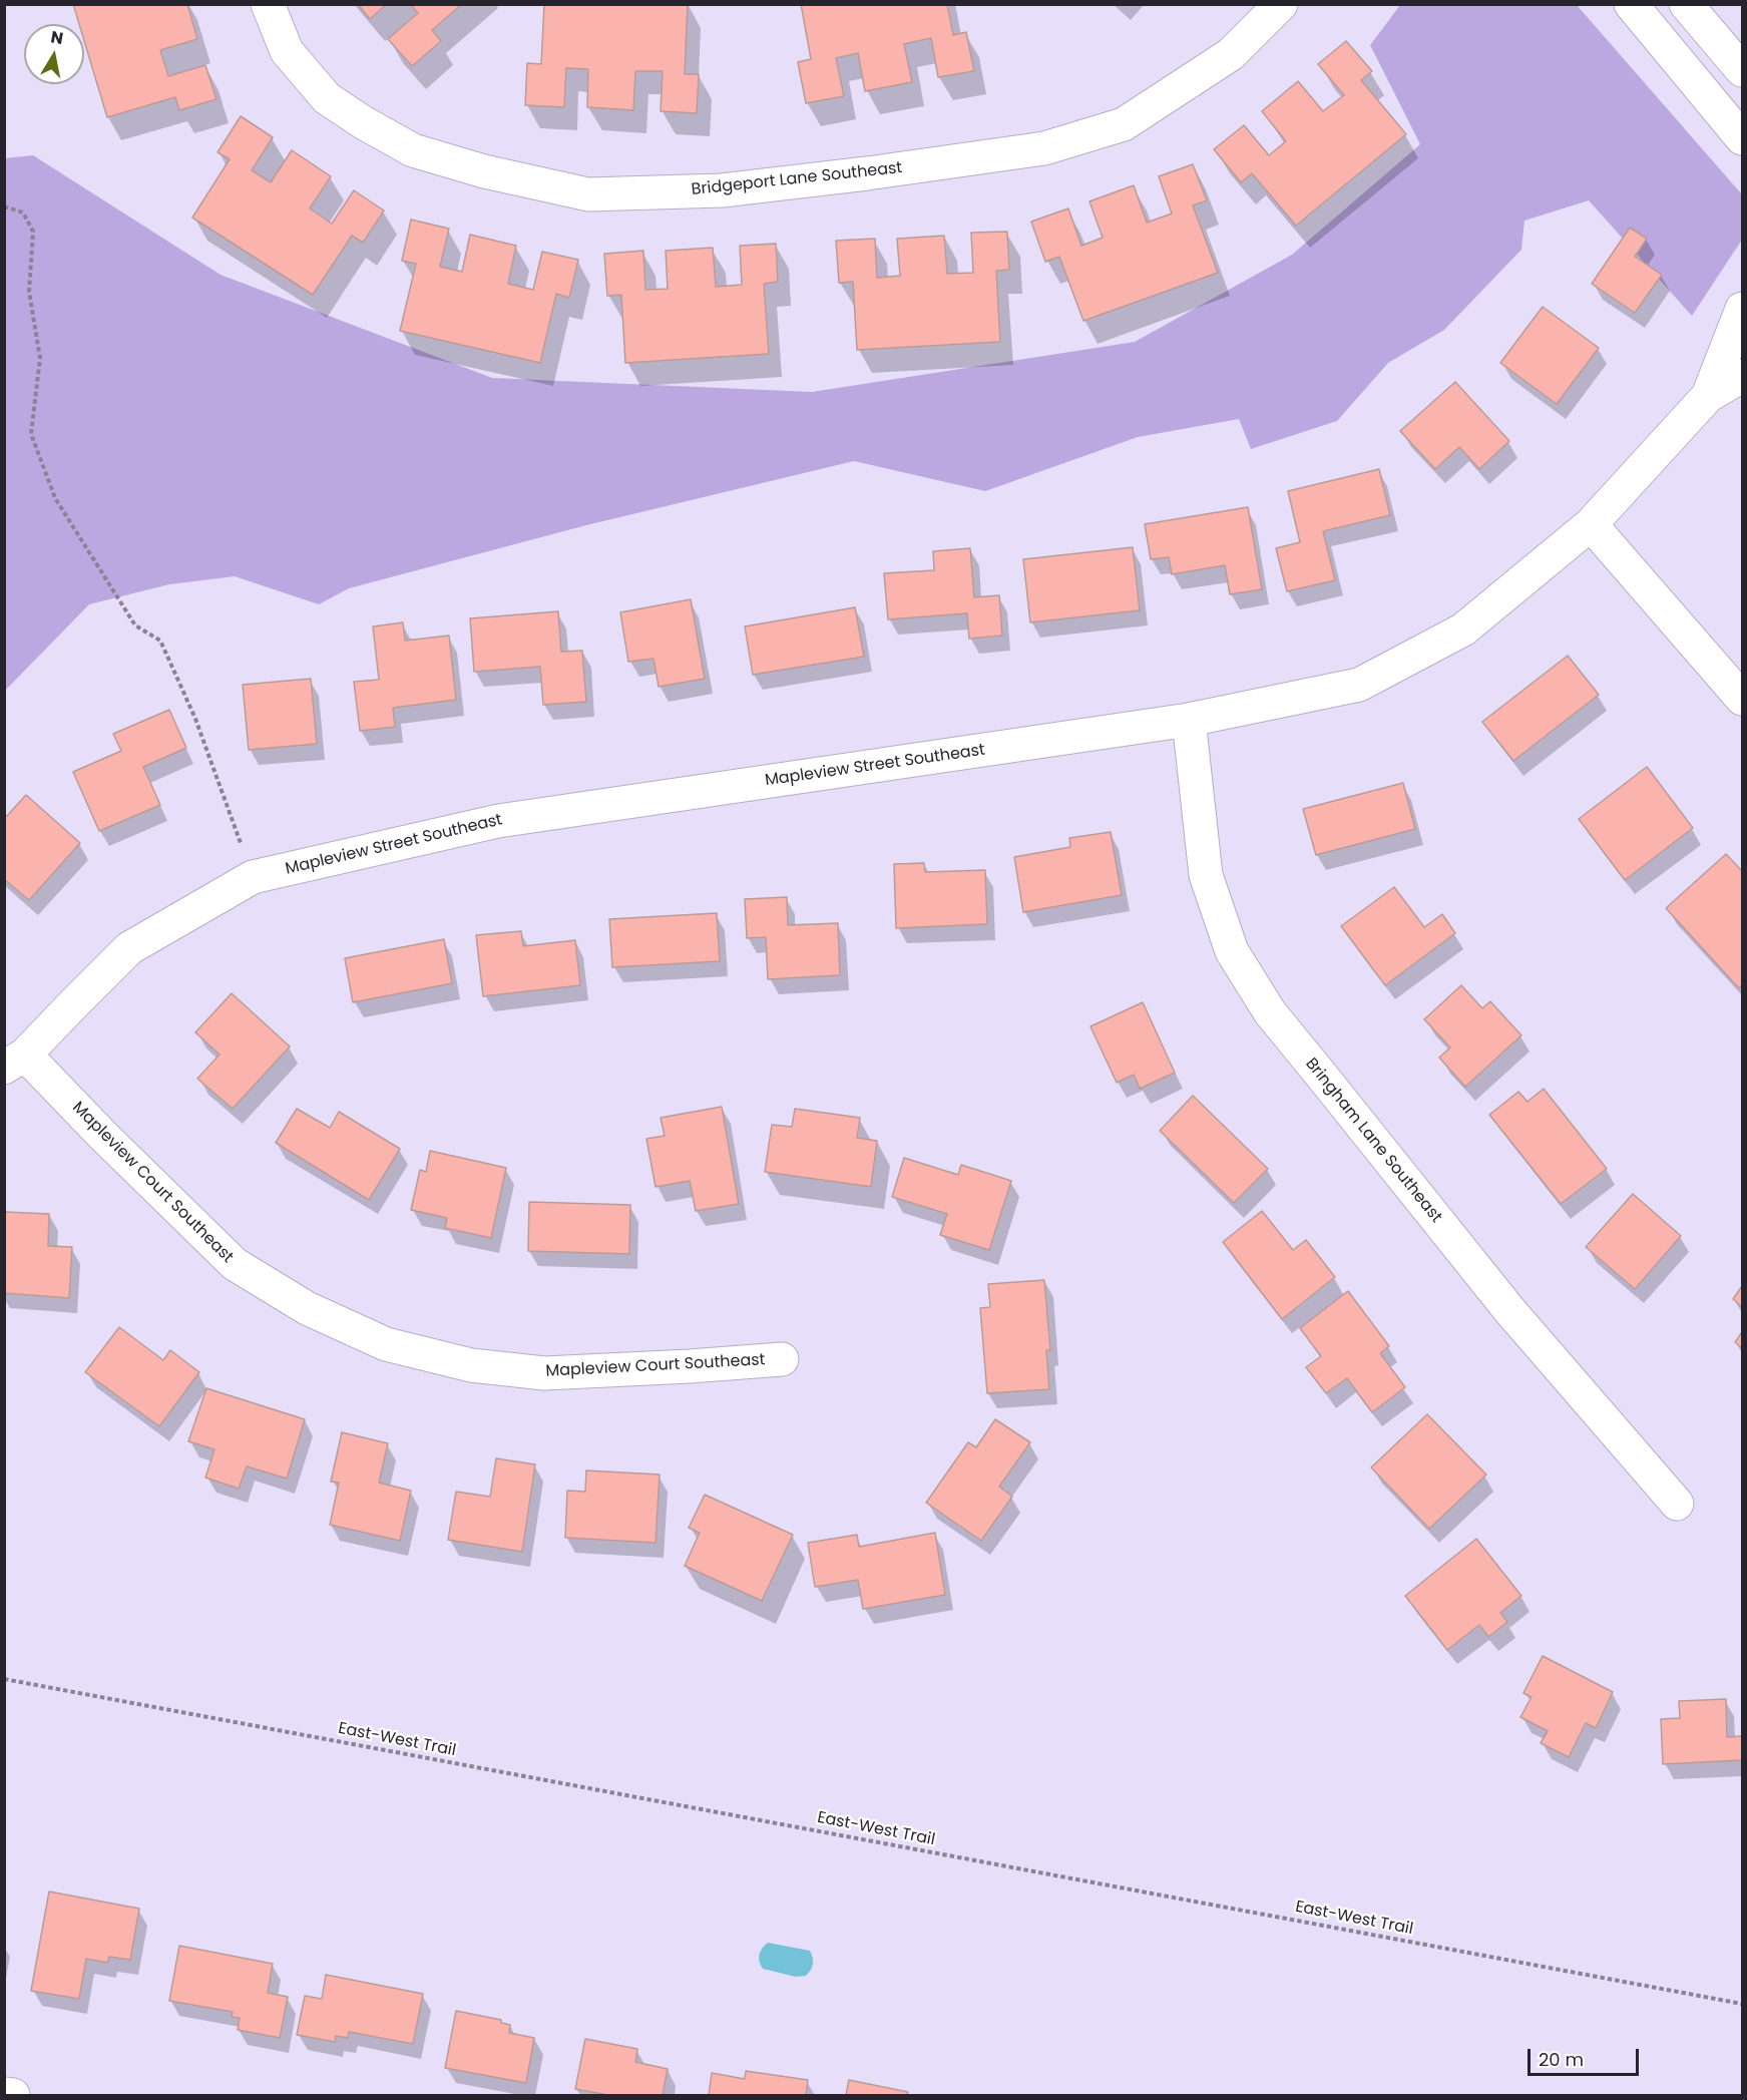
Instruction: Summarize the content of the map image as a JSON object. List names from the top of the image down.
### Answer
{
  "streets": {
    "street": [
      "Bridgeport Lane Southeast",
      "Mapleview Street Southeast",
      "Bringham Lane Southeast",
      "Mapleview Court Southeast"
    ],
    "path": ["East-West Trail"]
  },
  "crossings": [
    ["Mapleview Street Southeast", "Bringham Lane Southeast"],
    ["Mapleview Street Southeast", "Mapleview Court Southeast"]
  ],
  "scale_bar": "20 m",
  "north": "top"
}
